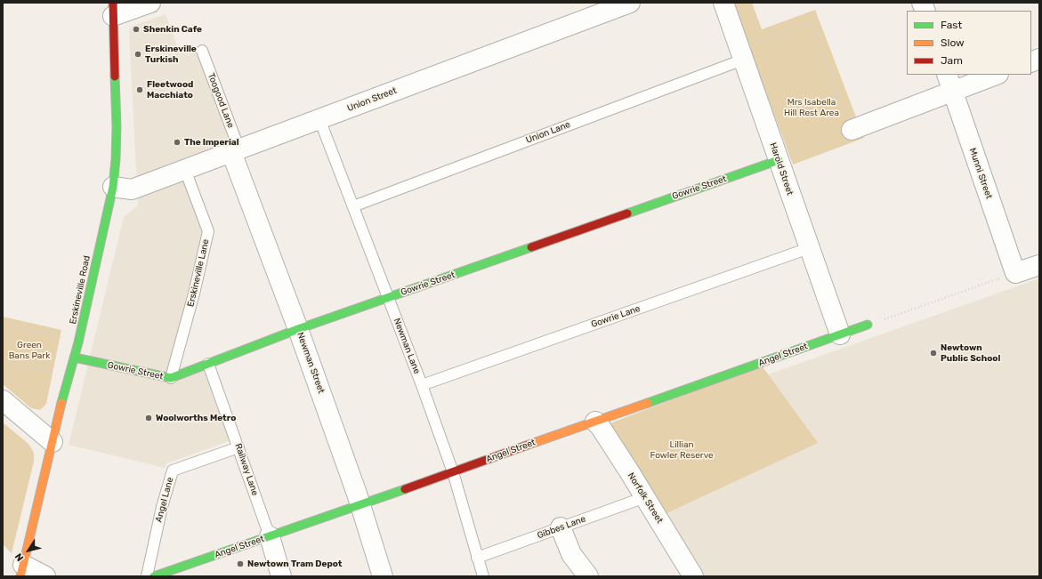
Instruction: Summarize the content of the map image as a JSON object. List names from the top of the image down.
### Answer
{
  "streets": {
    "street": [
      "Union Street",
      "Harold Street",
      "Munni Street",
      "Gowrie Street",
      "Erskineville Road",
      "Angel Street",
      "Newman Street",
      "Railway Lane",
      "Norfolk Street"
    ],
    "lane": [
      "Toogood Lane",
      "Union Lane",
      "Erskineville Lane",
      "Gowrie Lane",
      "Newman Lane",
      "Angel Lane",
      "Gibbes Lane"
    ]
  },
  "crossings": [
    ["Union Street", "Toogood Lane"],
    ["Union Street", "Erskineville Lane"],
    ["Union Street", "Erskineville Road"],
    ["Union Street", "Newman Lane"],
    ["Union Street", "Newman Street"],
    ["Toogood Lane", "Newman Street"],
    ["Union Lane", "Harold Street"],
    ["Union Lane", "Newman Lane"],
    ["Harold Street", "Gowrie Street"],
    ["Harold Street", "Gowrie Lane"],
    ["Harold Street", "Angel Street"],
    ["Gowrie Street", "Erskineville Lane"],
    ["Gowrie Street", "Erskineville Road"],
    ["Gowrie Street", "Newman Lane"],
    ["Gowrie Street", "Newman Street"],
    ["Gowrie Street", "Railway Lane"],
    ["Gowrie Lane", "Newman Lane"],
    ["Newman Lane", "Angel Street"],
    ["Newman Lane", "Gibbes Lane"],
    ["Angel Street", "Newman Street"],
    ["Angel Street", "Railway Lane"],
    ["Angel Street", "Norfolk Street"],
    ["Railway Lane", "Angel Lane"],
    ["Norfolk Street", "Gibbes Lane"]
  ],
  "parks": ["Mrs Isabella Hill Rest Area", "Green Bans Park", "Lillian Fowler Reserve"],
  "places": [
    "Shenkin Cafe",
    "Erskineville Turkish",
    "Fleetwood Macchiato",
    "The Imperial",
    "Newtown Public School",
    "Woolworths Metro",
    "Newtown Tram Depot"
  ],
  "legend": ["Fast", "Slow", "Jam"],
  "north": "bottom left"
}
